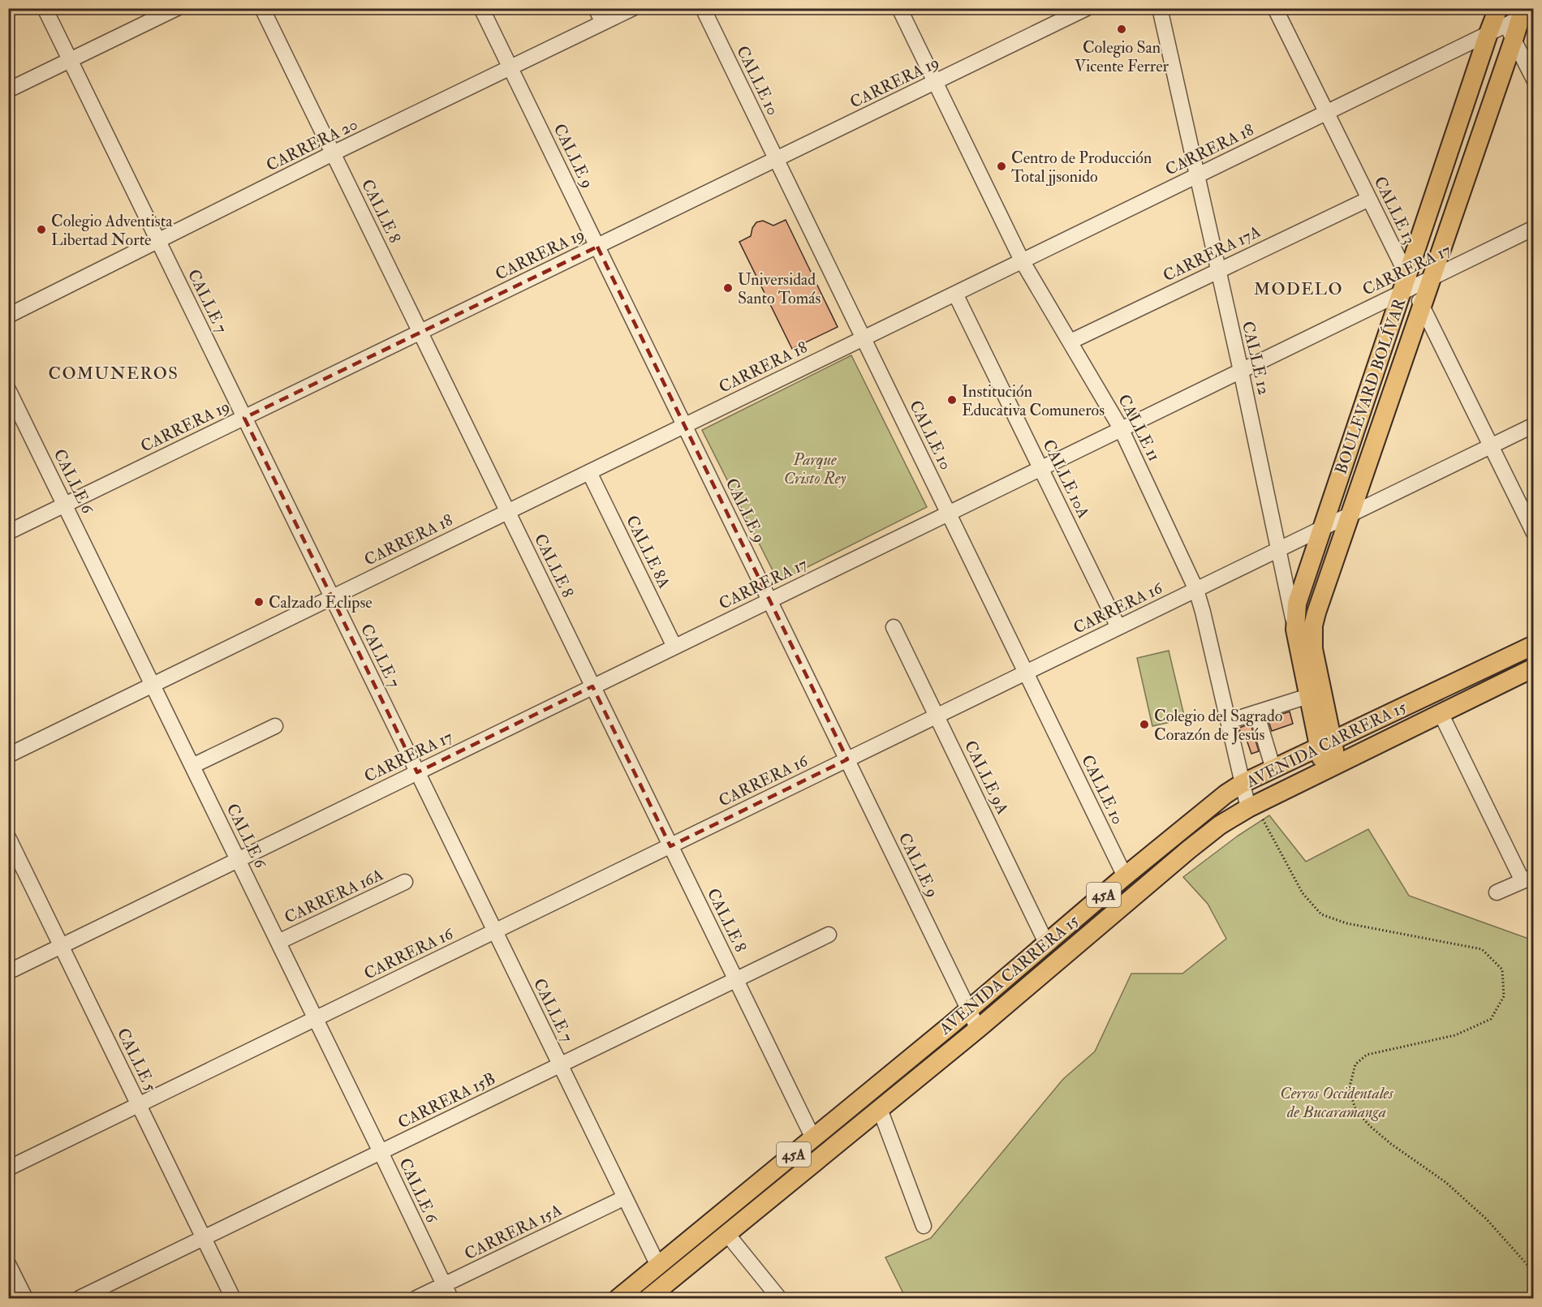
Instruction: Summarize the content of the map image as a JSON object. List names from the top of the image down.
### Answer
{
  "streets": {
    "main road": ["BOULEVARD BOLÍVAR", "AVENIDA CARRERA 15", "45A"],
    "street": [
      "CALLE 10",
      "CARRERA 19",
      "CARRERA 20",
      "CARRERA 18",
      "CALLE 9",
      "CALLE 13",
      "CALLE 8",
      "CARRERA 17A",
      "CARRERA 17",
      "CALLE 7",
      "CALLE 12",
      "CALLE 11",
      "CALLE 10A",
      "CALLE 6",
      "CALLE 8A",
      "CARRERA 16",
      "CALLE 9A",
      "CARRERA 16A",
      "CALLE 5",
      "CARRERA 15B",
      "CARRERA 15A"
    ]
  },
  "crossings": [
    ["CALLE 10", "CARRERA 19"],
    ["CALLE 10", "CARRERA 18"],
    ["CALLE 10", "CARRERA 17"],
    ["CALLE 10", "CARRERA 16"],
    ["CALLE 10", "AVENIDA CARRERA 15"],
    ["CARRERA 19", "CALLE 9"],
    ["CARRERA 19", "CALLE 8"],
    ["CARRERA 19", "CALLE 7"],
    ["CARRERA 19", "CALLE 11"],
    ["CARRERA 19", "CALLE 6"],
    ["CARRERA 20", "CALLE 9"],
    ["CARRERA 20", "CALLE 8"],
    ["CARRERA 20", "CALLE 7"],
    ["CARRERA 18", "CALLE 9"],
    ["CARRERA 18", "CALLE 13"],
    ["CARRERA 18", "CALLE 8"],
    ["CARRERA 18", "CALLE 7"],
    ["CARRERA 18", "CALLE 12"],
    ["CARRERA 18", "BOULEVARD BOLÍVAR"],
    ["CARRERA 18", "CALLE 11"],
    ["CARRERA 18", "CALLE 10A"],
    ["CARRERA 18", "CALLE 6"],
    ["CARRERA 18", "CALLE 8A"],
    ["CALLE 9", "CARRERA 17"],
    ["CALLE 9", "CARRERA 16"],
    ["CALLE 9", "AVENIDA CARRERA 15"],
    ["CALLE 13", "CARRERA 17A"],
    ["CALLE 13", "CARRERA 17"],
    ["CALLE 13", "BOULEVARD BOLÍVAR"],
    ["CALLE 13", "CARRERA 16"],
    ["CALLE 8", "CARRERA 17"],
    ["CALLE 8", "CARRERA 16"],
    ["CALLE 8", "AVENIDA CARRERA 15"],
    ["CALLE 8", "CARRERA 15B"],
    ["CARRERA 17A", "CALLE 12"],
    ["CARRERA 17A", "CALLE 11"],
    ["CARRERA 17", "CALLE 7"],
    ["CARRERA 17", "CALLE 12"],
    ["CARRERA 17", "BOULEVARD BOLÍVAR"],
    ["CARRERA 17", "CALLE 11"],
    ["CARRERA 17", "CALLE 10A"],
    ["CARRERA 17", "CALLE 6"],
    ["CARRERA 17", "CALLE 8A"],
    ["CARRERA 17", "CALLE 5"],
    ["CALLE 7", "CARRERA 16"],
    ["CALLE 7", "AVENIDA CARRERA 15"],
    ["CALLE 7", "CARRERA 15B"],
    ["CALLE 7", "CARRERA 15A"],
    ["CALLE 12", "BOULEVARD BOLÍVAR"],
    ["CALLE 12", "CARRERA 16"],
    ["BOULEVARD BOLÍVAR", "CARRERA 16"],
    ["BOULEVARD BOLÍVAR", "AVENIDA CARRERA 15"],
    ["CALLE 11", "CARRERA 16"],
    ["CALLE 11", "AVENIDA CARRERA 15"],
    ["CALLE 10A", "CARRERA 16"],
    ["CALLE 6", "CARRERA 16"],
    ["CALLE 6", "CARRERA 16A"],
    ["CALLE 6", "CARRERA 15B"],
    ["CALLE 6", "CARRERA 15A"],
    ["CARRERA 16", "CALLE 9A"],
    ["CARRERA 16", "CALLE 5"],
    ["AVENIDA CARRERA 15", "CALLE 9A"],
    ["CALLE 5", "CARRERA 15B"]
  ],
  "districts": ["MODELO", "COMUNEROS"],
  "parks": ["Parque Cristo Rey", "Cerros Occidentales de Bucaramanga"],
  "places": [
    "Colegio San Vicente Ferrer",
    "Centro de Producción Total jjsonido",
    "Colegio Adventista Libertad Norte",
    "Universidad Santo Tomás",
    "Institución Educativa Comuneros",
    "Calzado Eclipse",
    "Colegio del Sagrado Corazón de Jesús"
  ]
}
